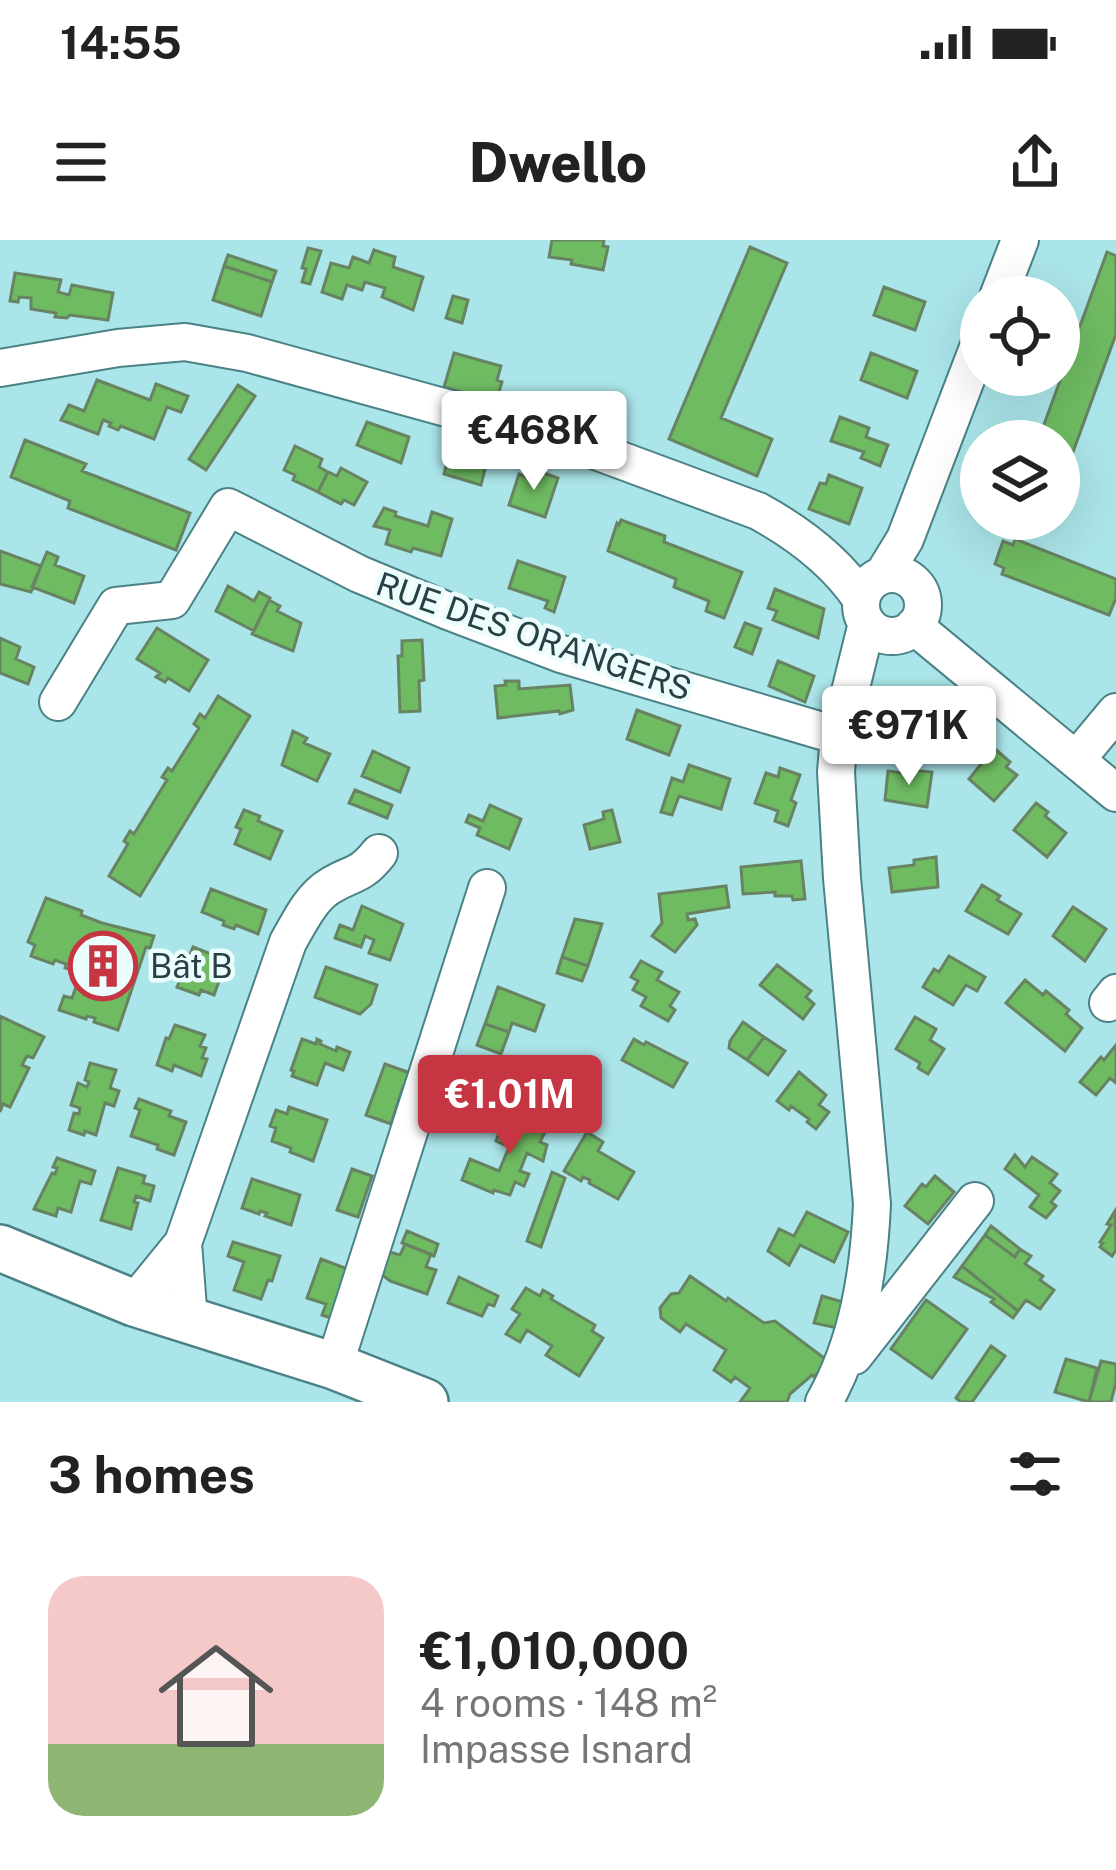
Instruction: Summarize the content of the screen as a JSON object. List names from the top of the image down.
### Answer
{
  "streets": {
    "street": ["RUE DES ORANGERS"]
  },
  "places": {
    "building": ["Bât B"]
  },
  "page": {
    "status": "14:55",
    "header": "Dwello",
    "price": ["€468K", "€971K", "€1.01M"],
    "heading": "3 homes",
    "list": [
      {
        "name": "€1,010,000",
        "note": "4 rooms · 148 m² · Impasse Isnard"
      }
    ]
  }
}
